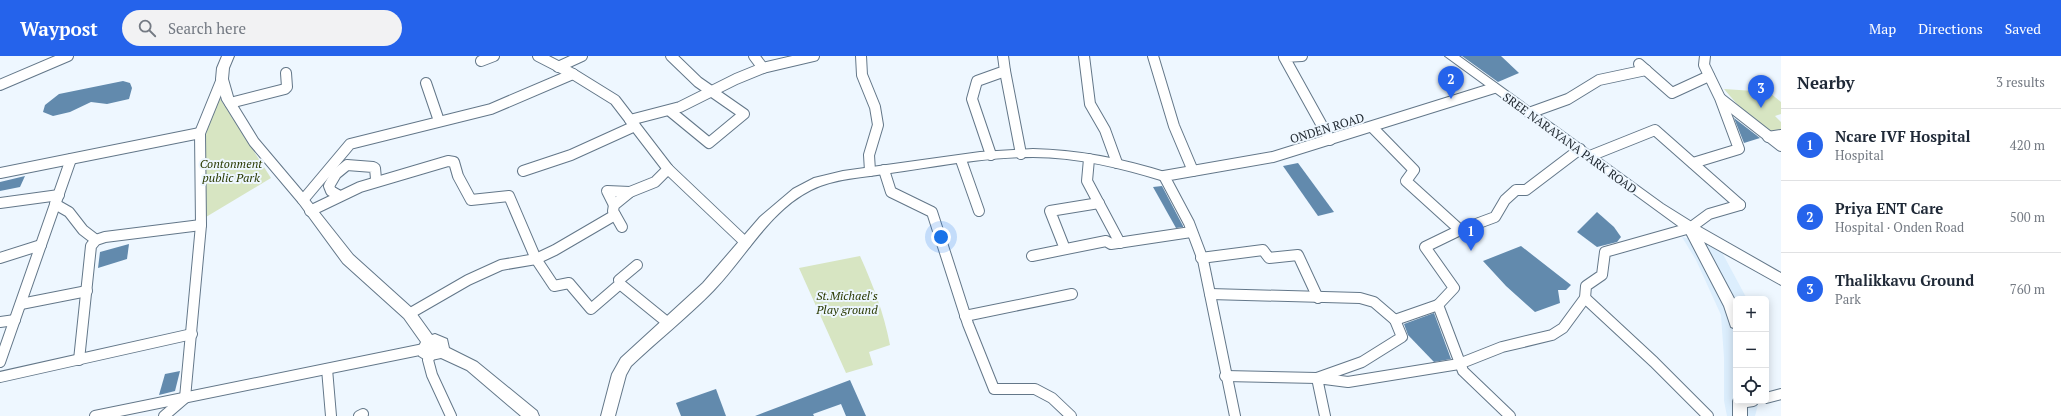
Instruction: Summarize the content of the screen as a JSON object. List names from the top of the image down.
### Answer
{
  "streets": {
    "main road": ["SREE NARAYANA PARK ROAD"],
    "street": ["ONDEN ROAD"]
  },
  "crossings": [
    ["ONDEN ROAD", "SREE NARAYANA PARK ROAD"]
  ],
  "parks": ["Contonment public Park", "St.Michael's Play ground"],
  "page": {
    "header": "Waypost",
    "search": "Search here",
    "nav": ["Map", "Directions", "Saved"],
    "heading": ["Nearby", "3 results"],
    "pins": ["2", "3", "1"],
    "list": [
      {
        "mark": "1",
        "name": "Ncare IVF Hospital",
        "note": "Hospital",
        "value": "420 m"
      },
      {
        "mark": "2",
        "name": "Priya ENT Care",
        "note": "Hospital · Onden Road",
        "value": "500 m"
      },
      {
        "mark": "3",
        "name": "Thalikkavu Ground",
        "note": "Park",
        "value": "760 m"
      }
    ],
    "map_buttons": ["+", "−"]
  }
}
